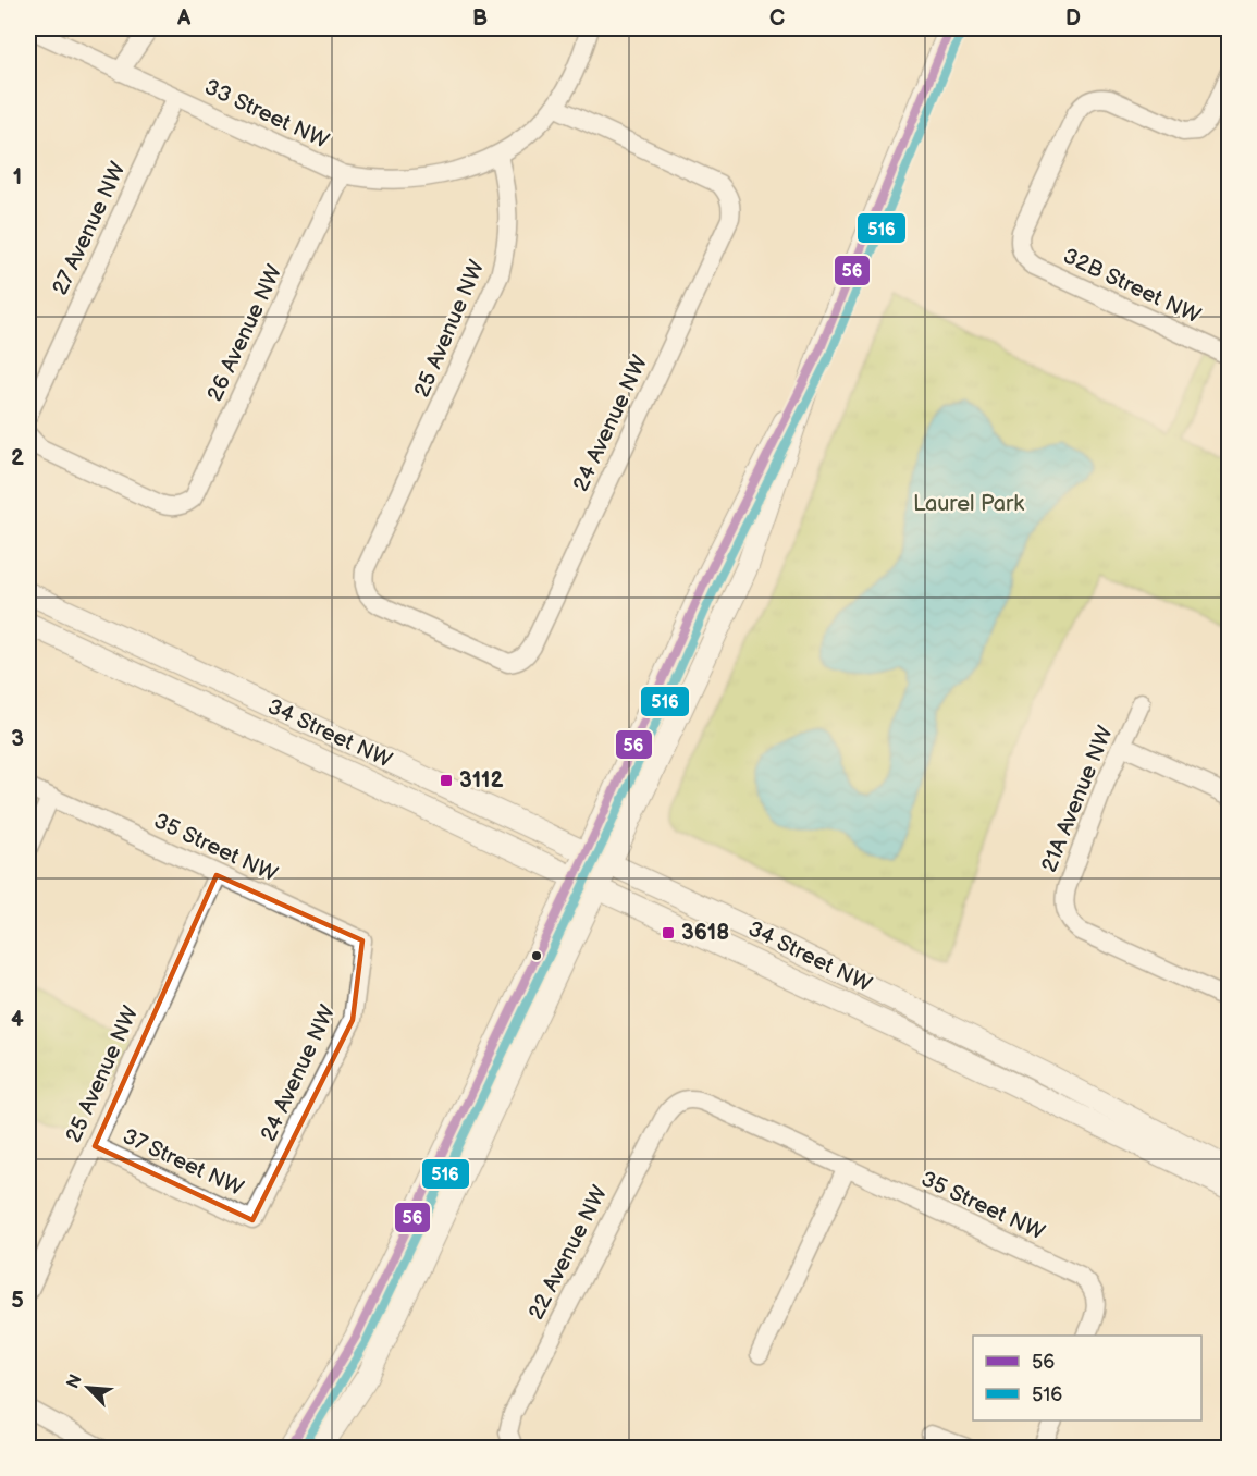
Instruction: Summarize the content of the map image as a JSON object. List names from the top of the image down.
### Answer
{
  "streets": {
    "main road": ["34 Street NW"],
    "street": [
      "33 Street NW",
      "27 Avenue NW",
      "32B Street NW",
      "25 Avenue NW",
      "26 Avenue NW",
      "24 Avenue NW",
      "21A Avenue NW",
      "35 Street NW",
      "37 Street NW",
      "22 Avenue NW"
    ]
  },
  "crossings": [
    ["33 Street NW", "27 Avenue NW"],
    ["33 Street NW", "25 Avenue NW"],
    ["33 Street NW", "26 Avenue NW"],
    ["25 Avenue NW", "24 Avenue NW"],
    ["25 Avenue NW", "35 Street NW"],
    ["25 Avenue NW", "37 Street NW"],
    ["24 Avenue NW", "35 Street NW"],
    ["24 Avenue NW", "37 Street NW"],
    ["35 Street NW", "22 Avenue NW"]
  ],
  "parks": ["Laurel Park"],
  "places": {
    "transit": ["3112", "3618"]
  },
  "lines": ["transit line 56", "transit line 516"],
  "legend": ["56", "516"],
  "north": "top left",
  "grid": {
    "columns": [
      "A",
      "B",
      "C",
      "D"
    ],
    "rows": [
      "1",
      "2",
      "3",
      "4",
      "5"
    ]
  }
}
